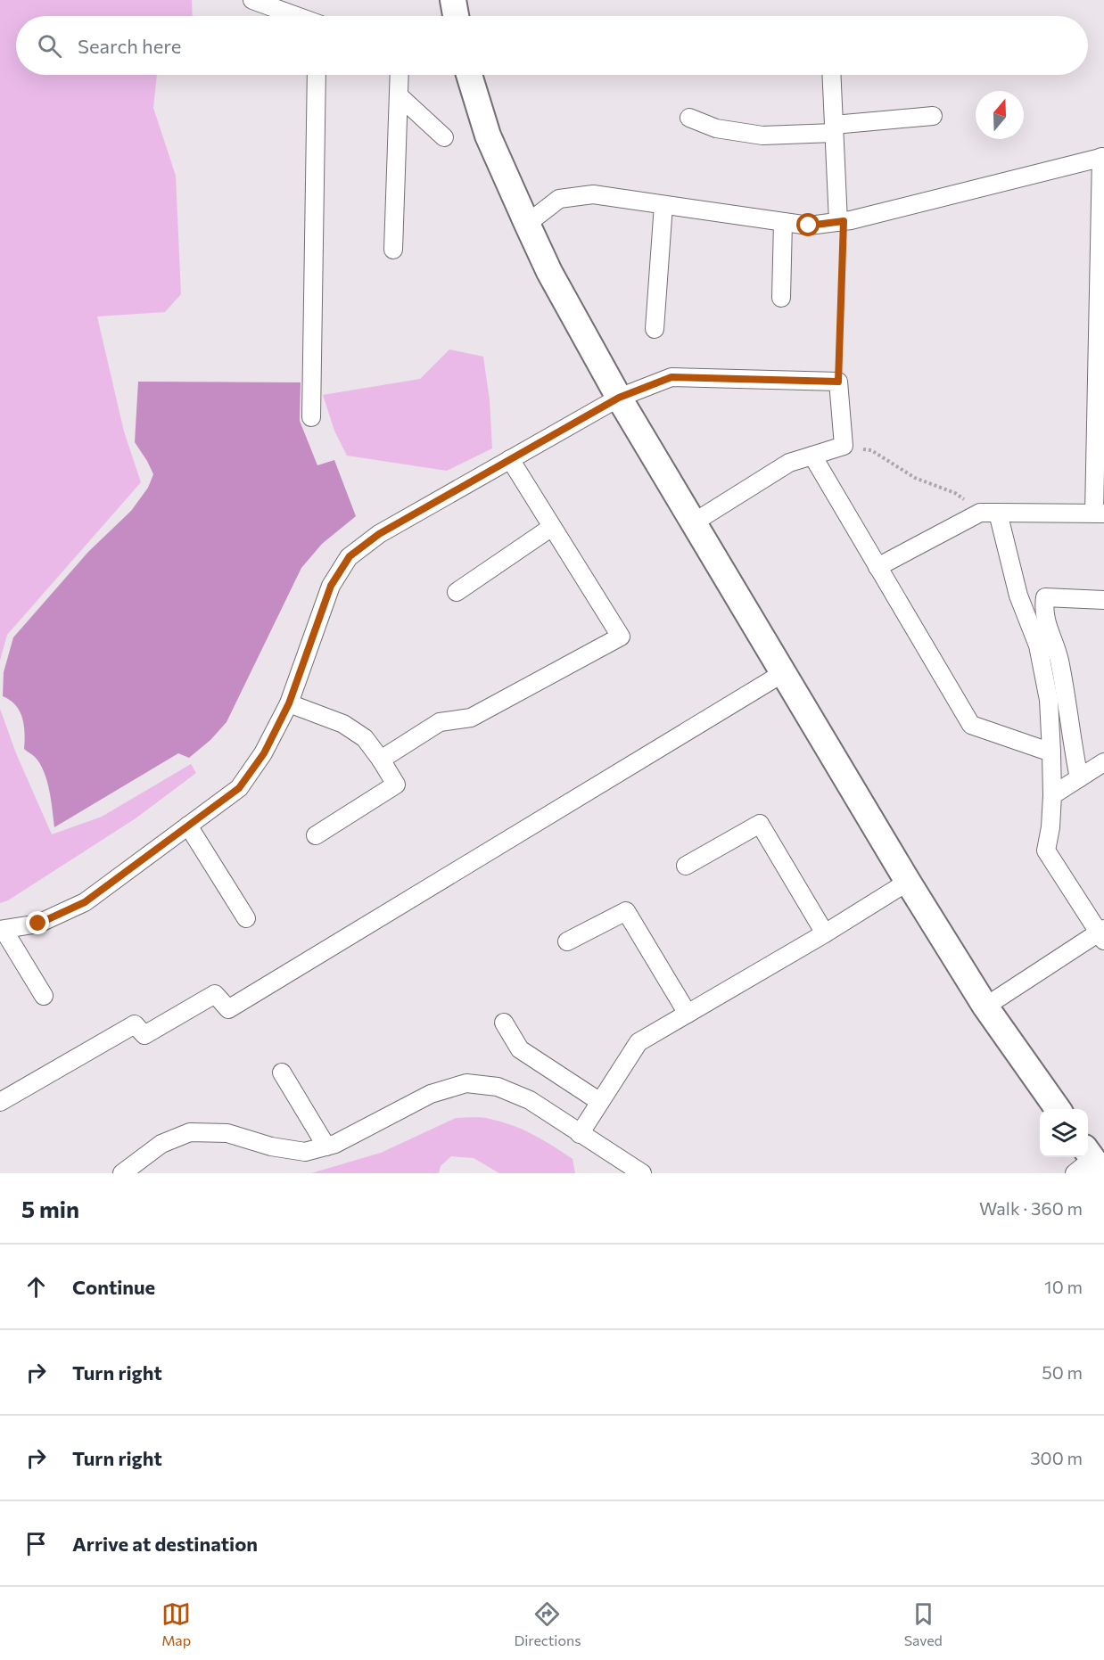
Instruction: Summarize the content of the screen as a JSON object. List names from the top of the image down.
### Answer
{
  "north": "top",
  "page": {
    "search": "Search here",
    "heading": ["5 min", "Walk · 360 m"],
    "list": [
      ["Continue", "10 m"],
      ["Turn right", "50 m"],
      ["Turn right", "300 m"],
      "Arrive at destination"
    ],
    "nav": ["Map", "Directions", "Saved"]
  }
}
